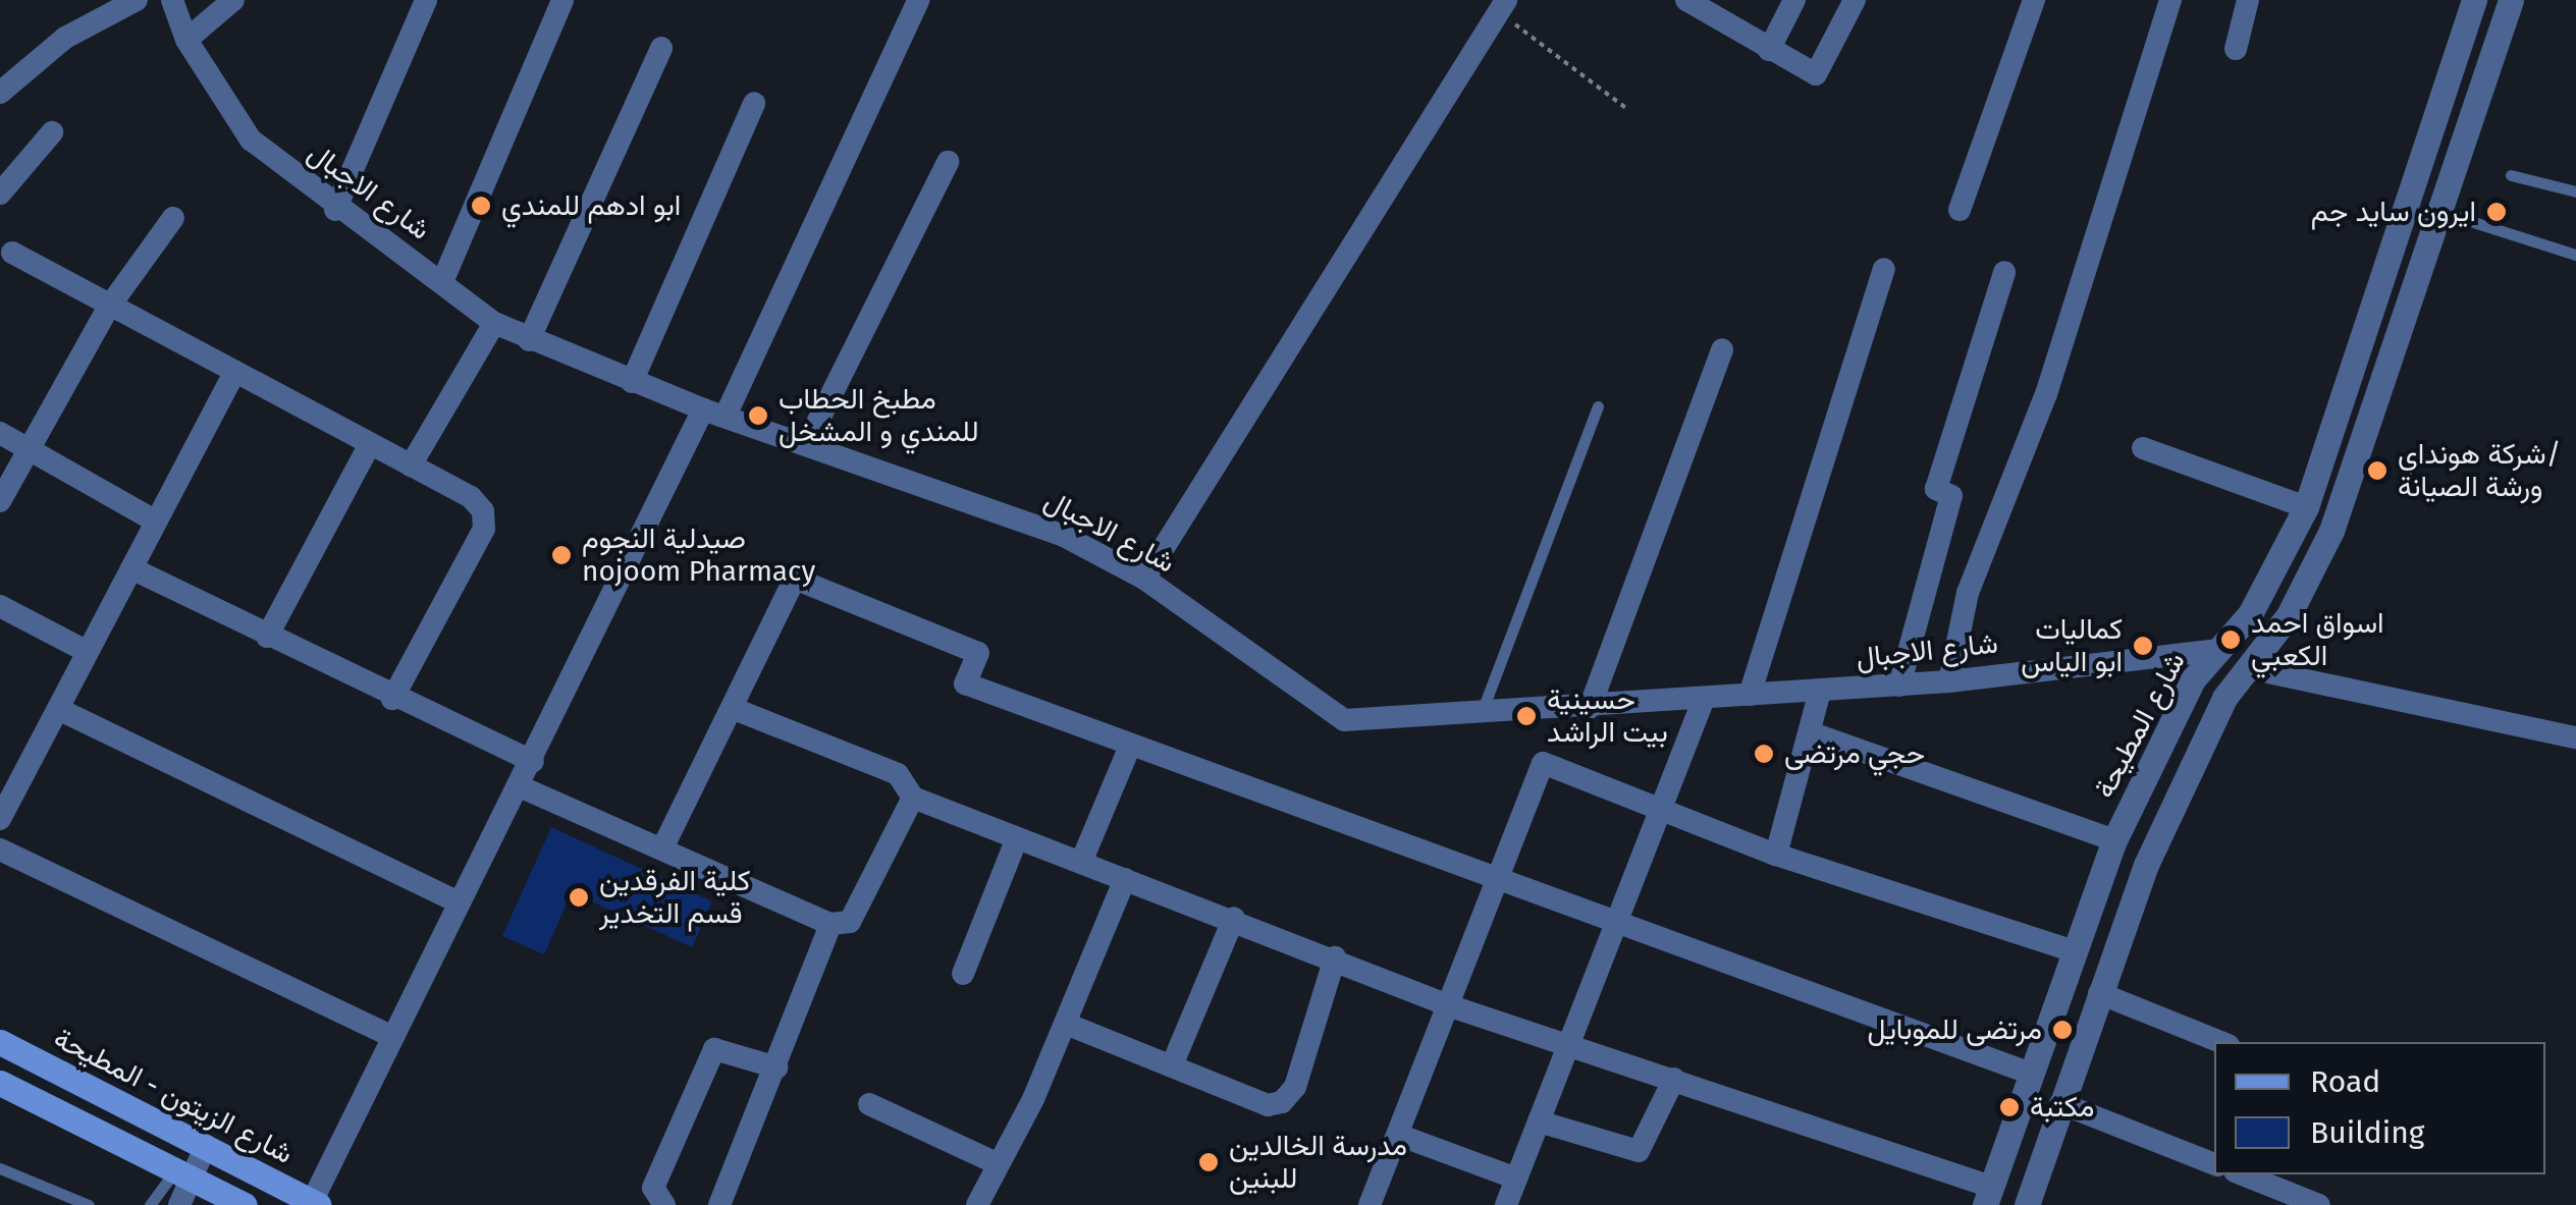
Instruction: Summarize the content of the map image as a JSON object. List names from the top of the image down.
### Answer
{
  "streets": {
    "main road": ["شارع الزيتون - المطيحة"],
    "street": ["شارع الاجبال", "شارع المطيحة"]
  },
  "crossings": [
    ["شارع الاجبال", "شارع المطيحة"]
  ],
  "places": [
    "ابو ادهم للمندي",
    "ايرون سايد جم",
    "مطبخ الحطاب للمندي و المشخل",
    "شركة هونداي/ ورشة الصيانة",
    "صيدلية النجوم nojoom Pharmacy",
    "اسواق احمد الكعبي",
    "كماليات ابو الياس",
    "حسينية بيت الراشد",
    "حجي مرتضى",
    "كلية الفرقدين قسم التخدير",
    "مرتضى للموبايل",
    "مكتبة",
    "مدرسة الخالدين للبنين"
  ],
  "legend": ["Road", "Building"]
}
